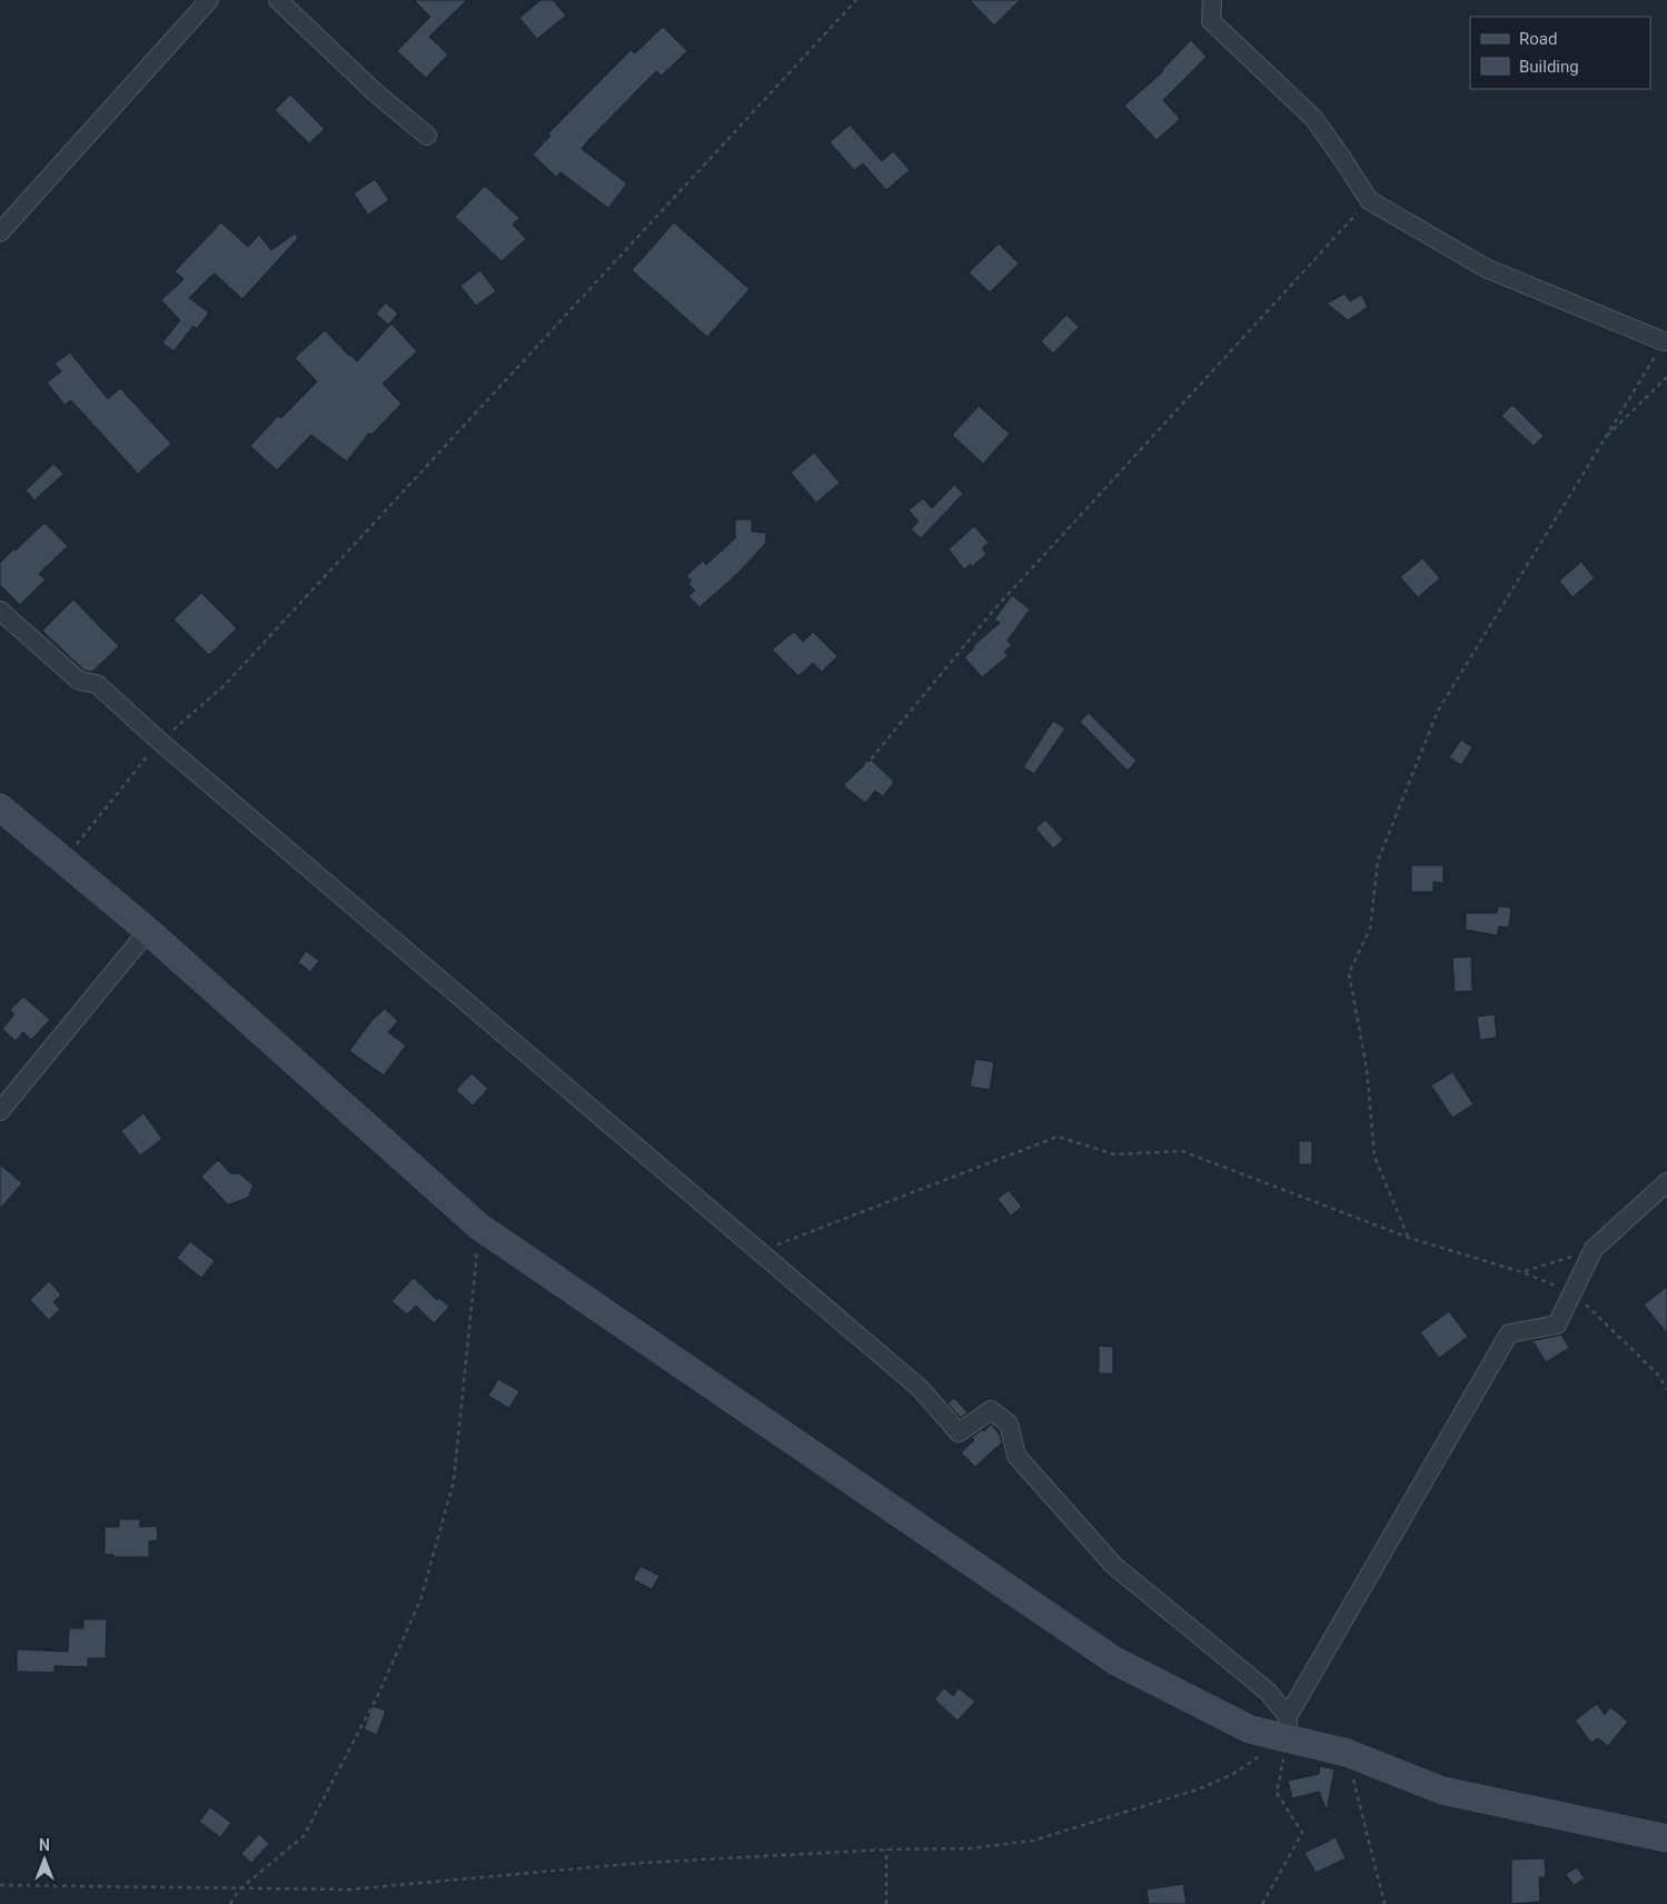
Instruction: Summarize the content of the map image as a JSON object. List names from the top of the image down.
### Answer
{
  "legend": ["Road", "Building"],
  "north": "top"
}
